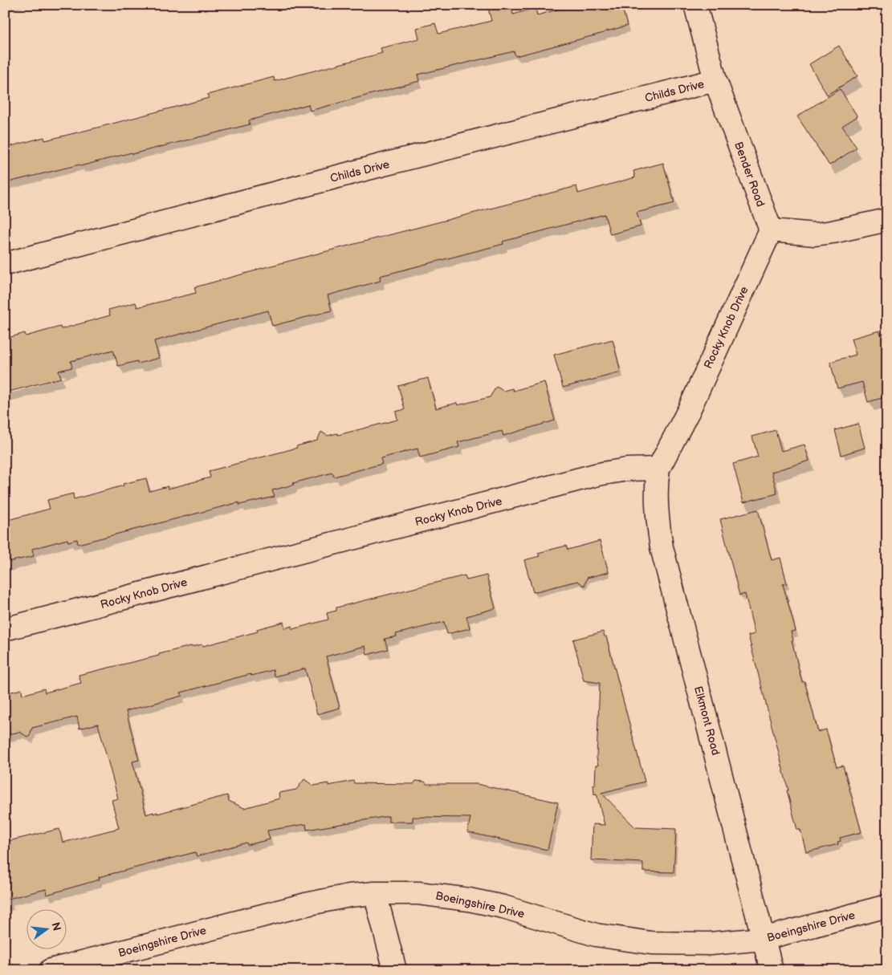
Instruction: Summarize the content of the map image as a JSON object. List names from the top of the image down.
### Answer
{
  "streets": {
    "street": [
      "Childs Drive",
      "Bender Road",
      "Rocky Knob Drive",
      "Elkmont Road",
      "Boeingshire Drive"
    ]
  },
  "crossings": [
    ["Childs Drive", "Bender Road"],
    ["Bender Road", "Rocky Knob Drive"],
    ["Rocky Knob Drive", "Elkmont Road"],
    ["Elkmont Road", "Boeingshire Drive"]
  ],
  "north": "right"
}
